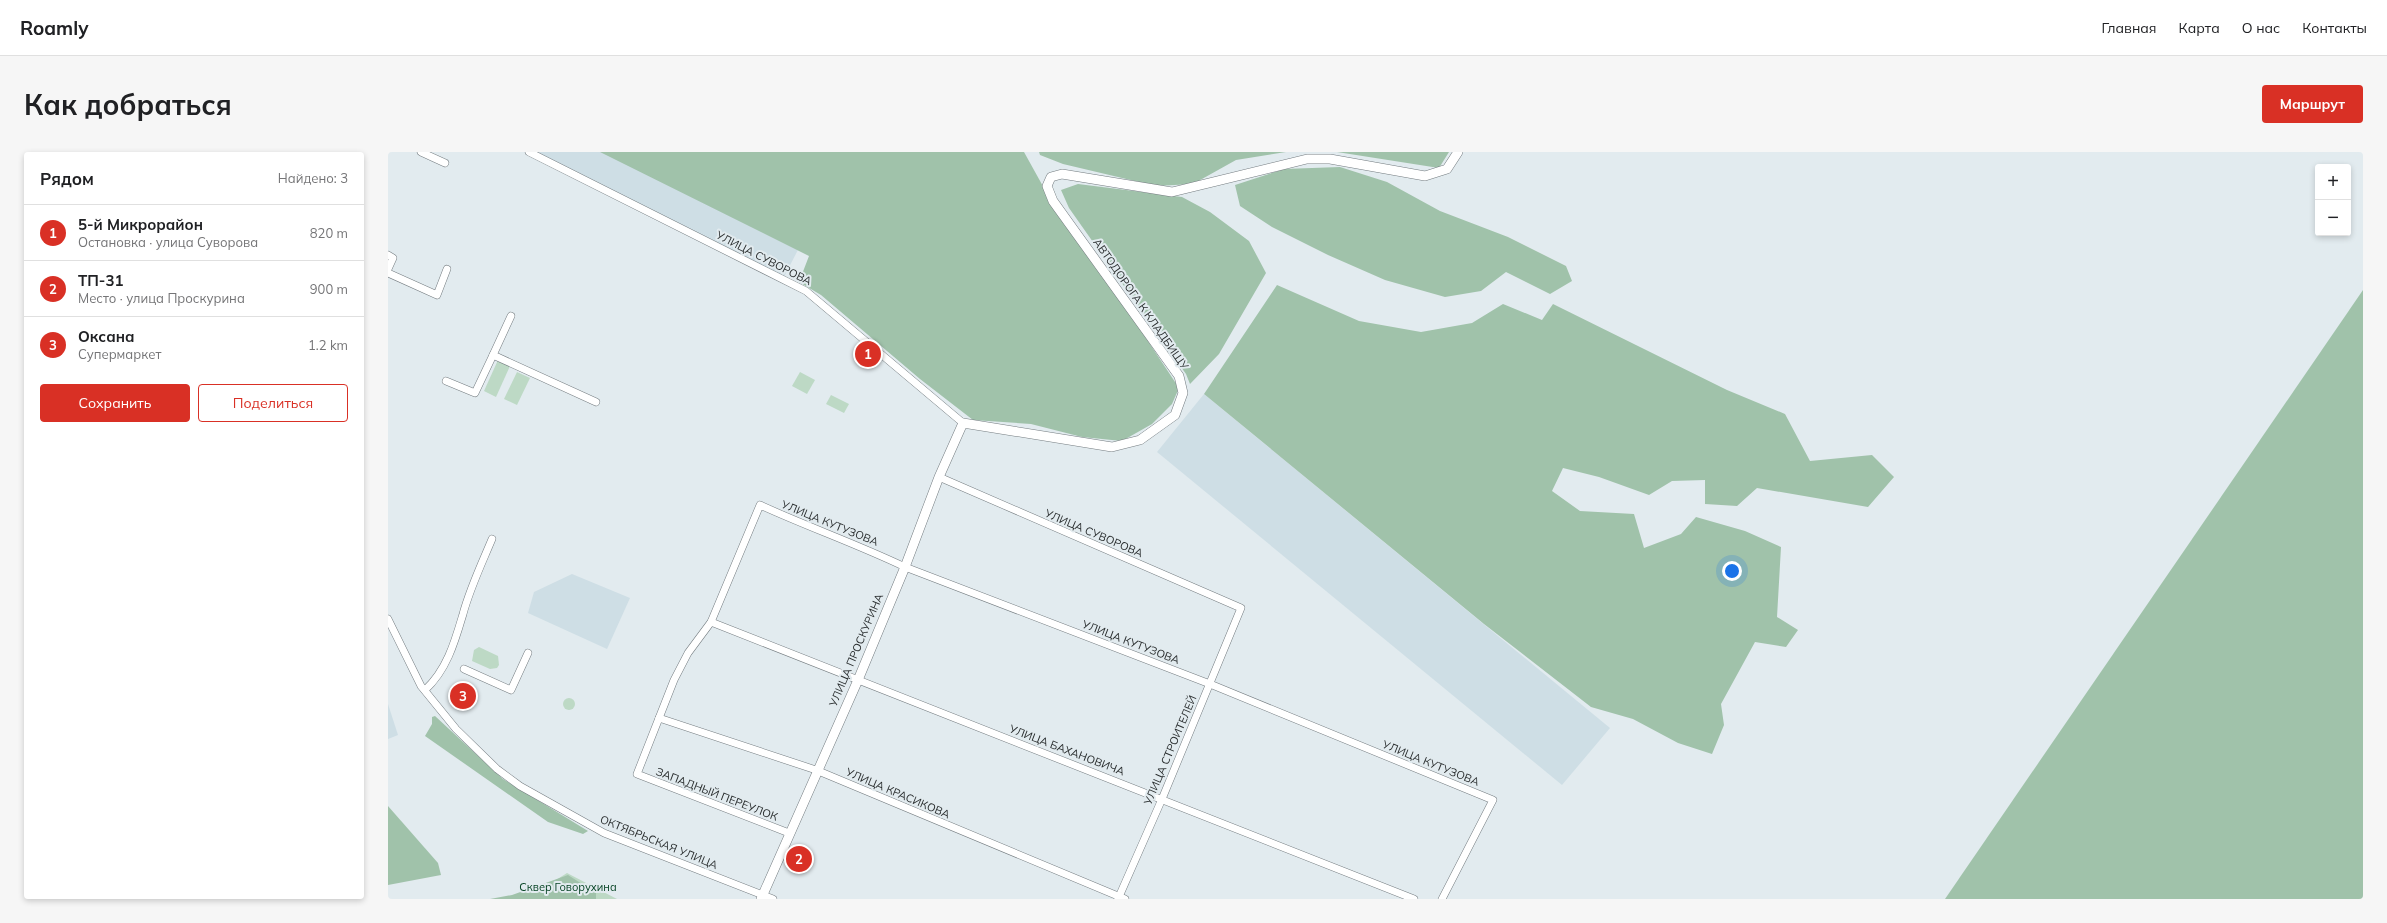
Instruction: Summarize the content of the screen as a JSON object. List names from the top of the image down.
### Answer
{
  "streets": {
    "street": [
      "УЛИЦА СУВОРОВА",
      "АВТОДОРОГА К КЛАДБИЩУ",
      "УЛИЦА КУТУЗОВА",
      "УЛИЦА ПРОСКУРИНА",
      "УЛИЦА БАХАНОВИЧА",
      "УЛИЦА СТРОИТЕЛЕЙ",
      "УЛИЦА КРАСИКОВА",
      "ЗАПАДНЫЙ ПЕРЕУЛОК",
      "ОКТЯБРЬСКАЯ УЛИЦА"
    ]
  },
  "crossings": [
    ["УЛИЦА СУВОРОВА", "АВТОДОРОГА К КЛАДБИЩУ"],
    ["УЛИЦА СУВОРОВА", "УЛИЦА ПРОСКУРИНА"],
    ["УЛИЦА СУВОРОВА", "УЛИЦА СТРОИТЕЛЕЙ"],
    ["АВТОДОРОГА К КЛАДБИЩУ", "УЛИЦА ПРОСКУРИНА"],
    ["УЛИЦА КУТУЗОВА", "УЛИЦА ПРОСКУРИНА"],
    ["УЛИЦА КУТУЗОВА", "УЛИЦА БАХАНОВИЧА"],
    ["УЛИЦА КУТУЗОВА", "УЛИЦА СТРОИТЕЛЕЙ"],
    ["УЛИЦА ПРОСКУРИНА", "УЛИЦА БАХАНОВИЧА"],
    ["УЛИЦА ПРОСКУРИНА", "УЛИЦА КРАСИКОВА"],
    ["УЛИЦА ПРОСКУРИНА", "ЗАПАДНЫЙ ПЕРЕУЛОК"],
    ["УЛИЦА ПРОСКУРИНА", "ОКТЯБРЬСКАЯ УЛИЦА"],
    ["УЛИЦА БАХАНОВИЧА", "УЛИЦА СТРОИТЕЛЕЙ"],
    ["УЛИЦА СТРОИТЕЛЕЙ", "УЛИЦА КРАСИКОВА"],
    ["УЛИЦА КРАСИКОВА", "ЗАПАДНЫЙ ПЕРЕУЛОК"]
  ],
  "parks": ["Сквер Говорухина"],
  "page": {
    "header": "Roamly",
    "nav": [
      "Главная",
      "Карта",
      "О нас",
      "Контакты"
    ],
    "buttons": [
      "Маршрут",
      ["Сохранить", "Поделиться"]
    ],
    "title": "Как добраться",
    "heading": ["Рядом", "Найдено: 3"],
    "map_buttons": ["+", "−"],
    "list": [
      {
        "mark": "1",
        "name": "5-й Микрорайон",
        "note": "Остановка · улица Суворова",
        "value": "820 m"
      },
      {
        "mark": "2",
        "name": "ТП-31",
        "note": "Место · улица Проскурина",
        "value": "900 m"
      },
      {
        "mark": "3",
        "name": "Оксана",
        "note": "Супермаркет",
        "value": "1.2 km"
      }
    ],
    "pins": ["1", "3", "2"]
  }
}
